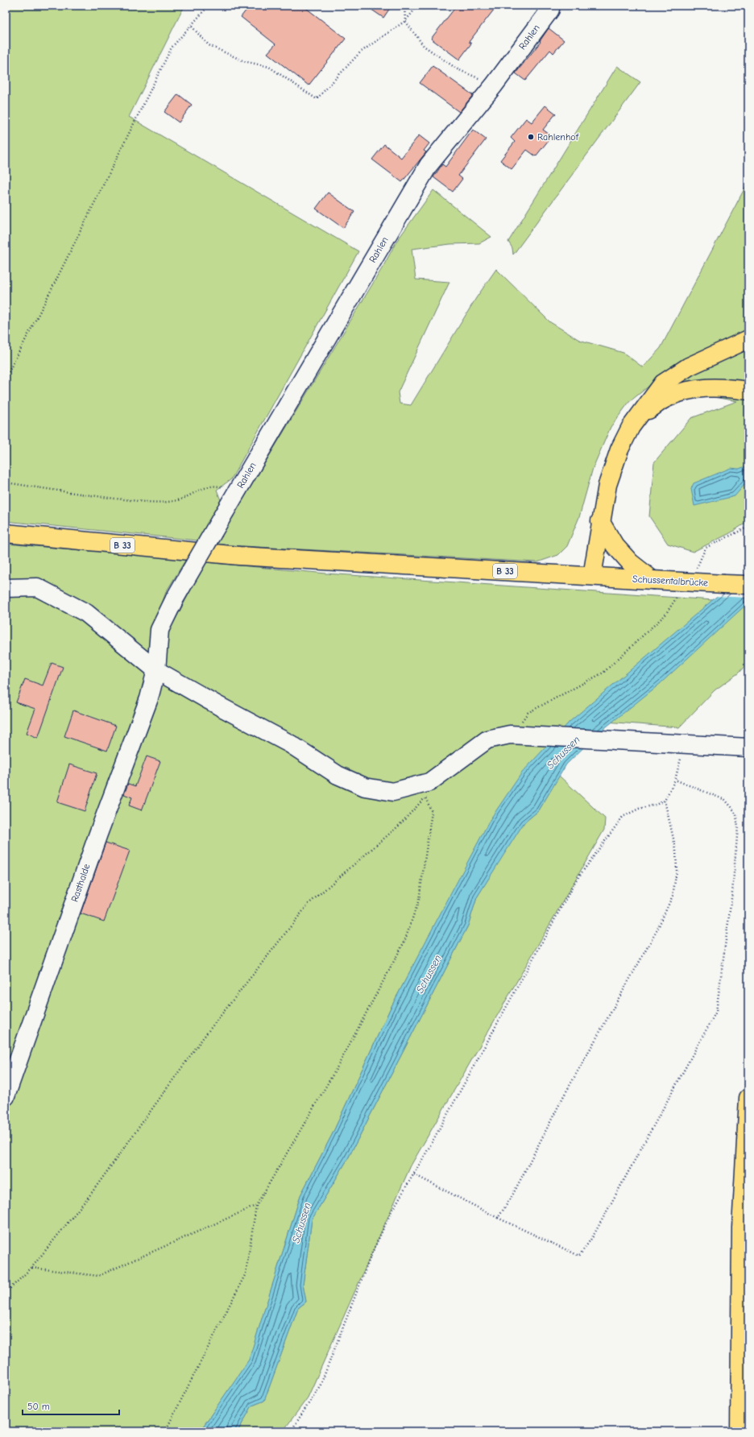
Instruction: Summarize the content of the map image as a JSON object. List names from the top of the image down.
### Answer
{
  "streets": {
    "main road": ["B 33", "Schussentalbrücke"],
    "street": ["Rahlen", "Rasthalde"]
  },
  "crossings": [
    ["Rahlen", "Rasthalde"],
    ["B 33", "Schussentalbrücke"]
  ],
  "water": ["Schussen"],
  "places": ["Rahlenhof"],
  "scale_bar": "50 m"
}
